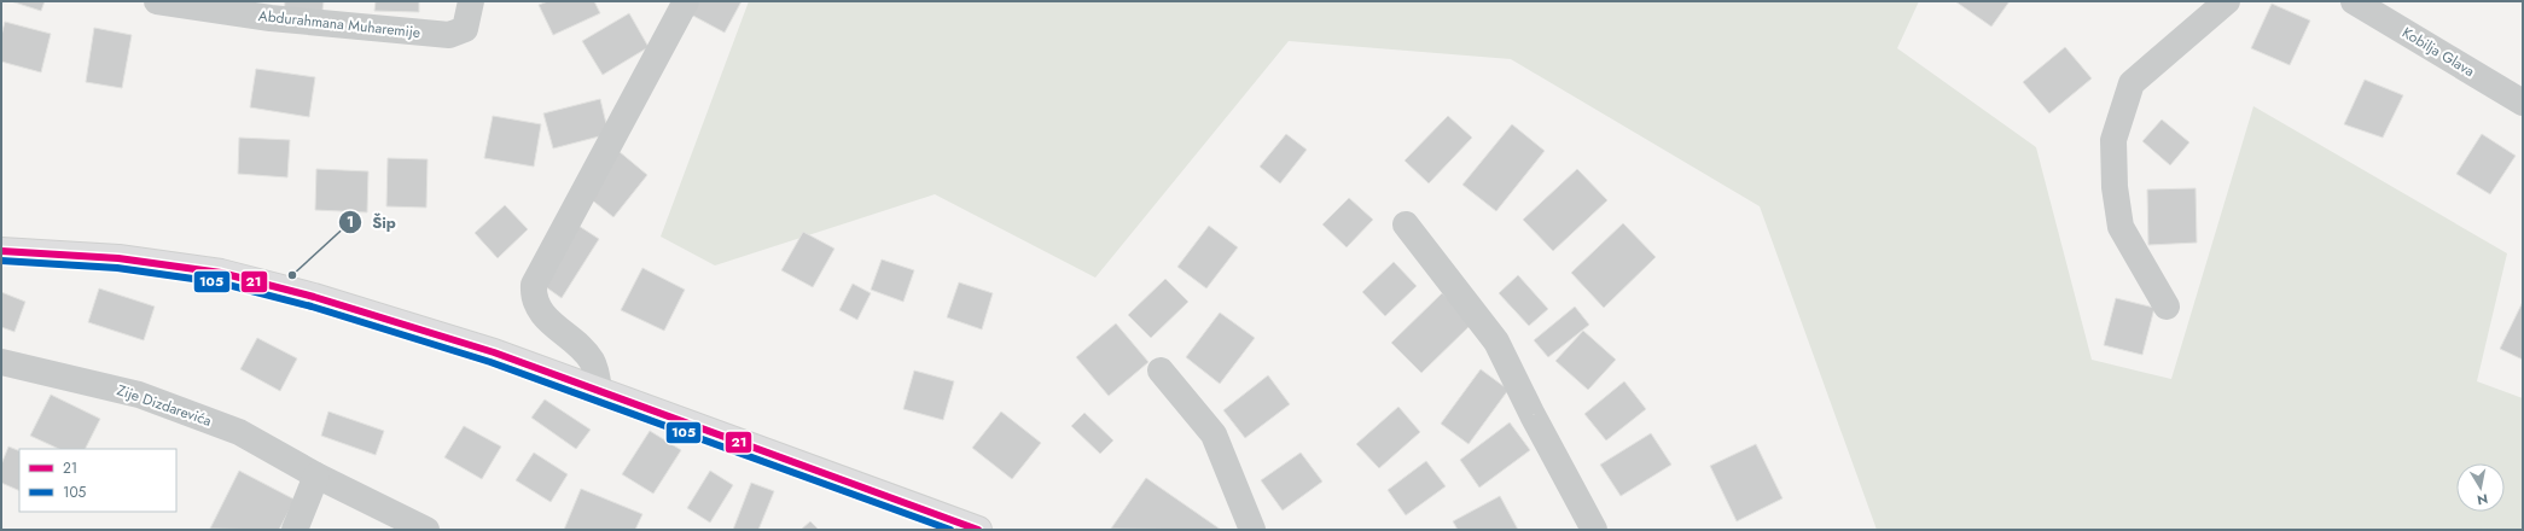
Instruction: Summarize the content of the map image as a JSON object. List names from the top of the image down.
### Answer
{
  "streets": {
    "street": ["Abdurahmana Muharemije", "Kobilja Glava", "Zije Dizdarevića"]
  },
  "places": ["Šip"],
  "lines": ["transit line 21", "transit line 105"],
  "legend": ["21", "105"],
  "north": "bottom"
}
